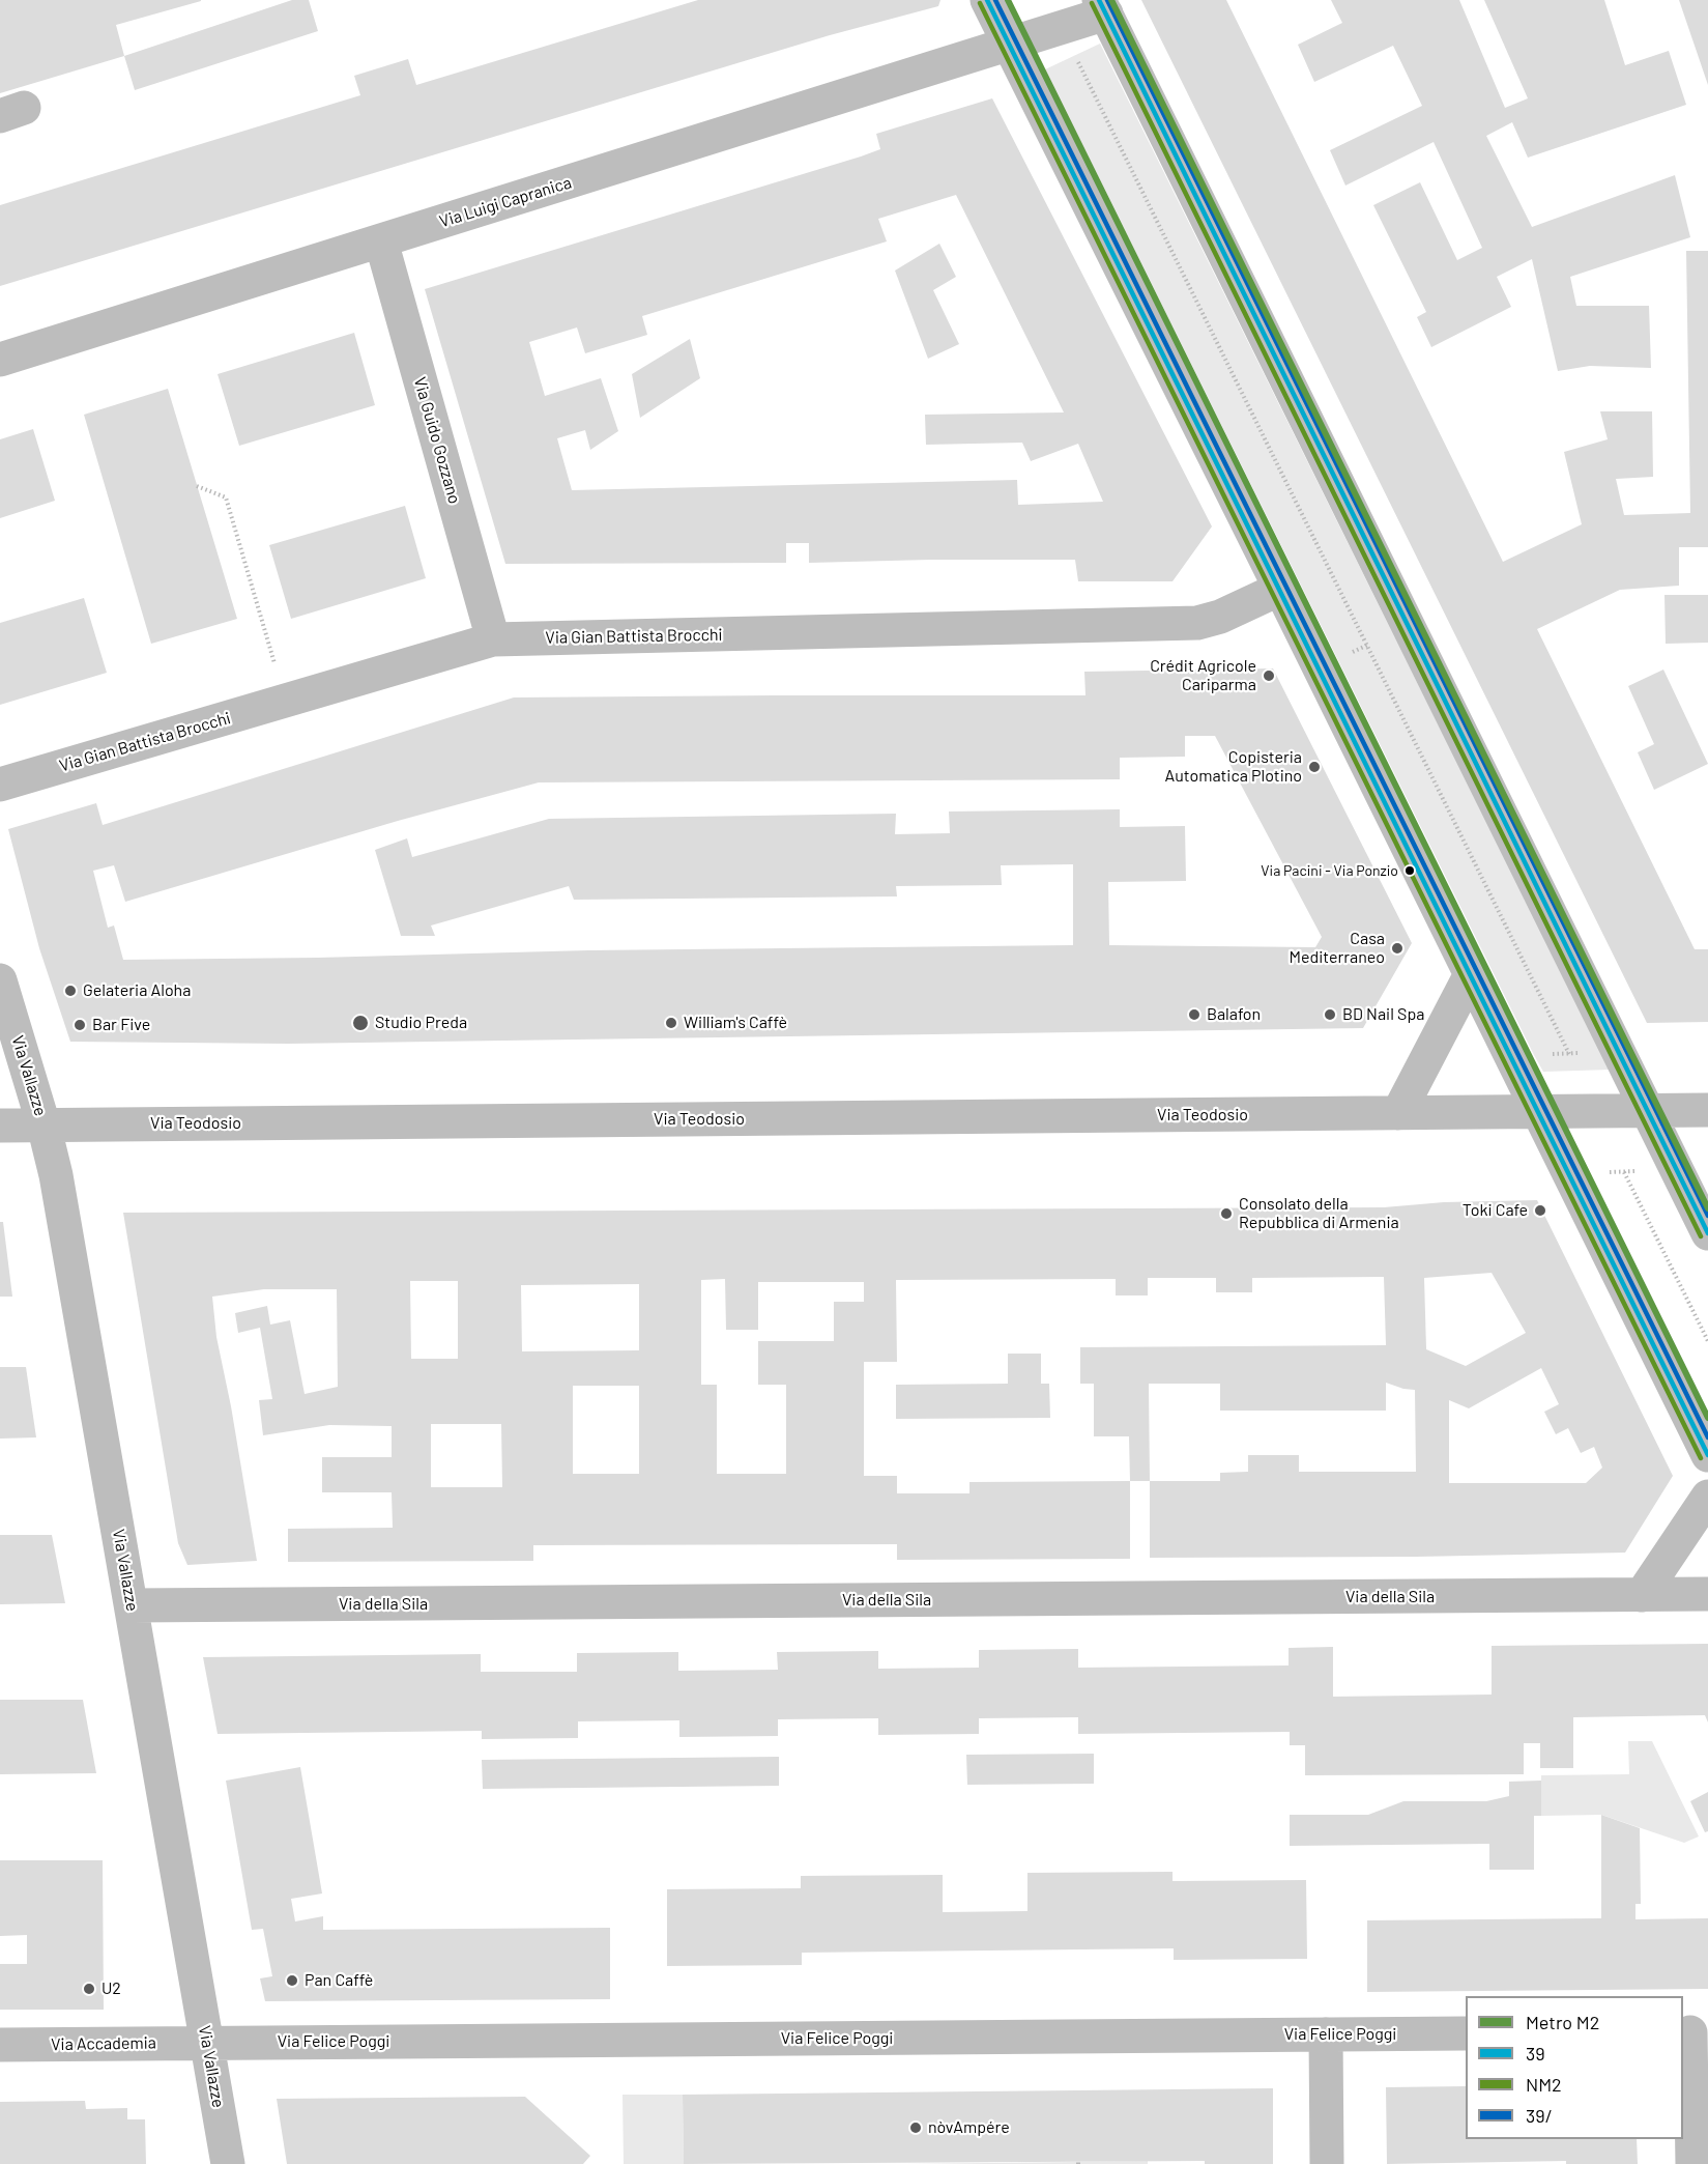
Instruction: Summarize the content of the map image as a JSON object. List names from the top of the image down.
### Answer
{
  "streets": {
    "street": [
      "Via Luigi Capranica",
      "Via Guido Gozzano",
      "Via Gian Battista Brocchi",
      "Via Vallazze",
      "Via Teodosio",
      "Via della Sila",
      "Via Felice Poggi",
      "Via Accademia"
    ]
  },
  "crossings": [
    ["Via Luigi Capranica", "Via Guido Gozzano"],
    ["Via Guido Gozzano", "Via Gian Battista Brocchi"],
    ["Via Vallazze", "Via Teodosio"],
    ["Via Vallazze", "Via della Sila"],
    ["Via Vallazze", "Via Felice Poggi"],
    ["Via Vallazze", "Via Accademia"],
    ["Via Felice Poggi", "Via Accademia"]
  ],
  "places": [
    "Crédit Agricole Cariparma",
    "Copisteria Automatica Plotino",
    "Via Pacini - Via Ponzio",
    "Casa Mediterraneo",
    "Gelateria Aloha",
    "Balafon",
    "BD Nail Spa",
    "Studio Preda",
    "William's Caffè",
    "Bar Five",
    "Toki Cafe",
    "Consolato della Repubblica di Armenia",
    "Pan Caffè",
    "U2",
    "nòvAmpére"
  ],
  "lines": [
    "metro line M2",
    "transit line 39",
    "transit line 39/",
    "transit line NM2"
  ],
  "legend": [
    "Metro M2",
    "39",
    "NM2",
    "39/"
  ]
}
